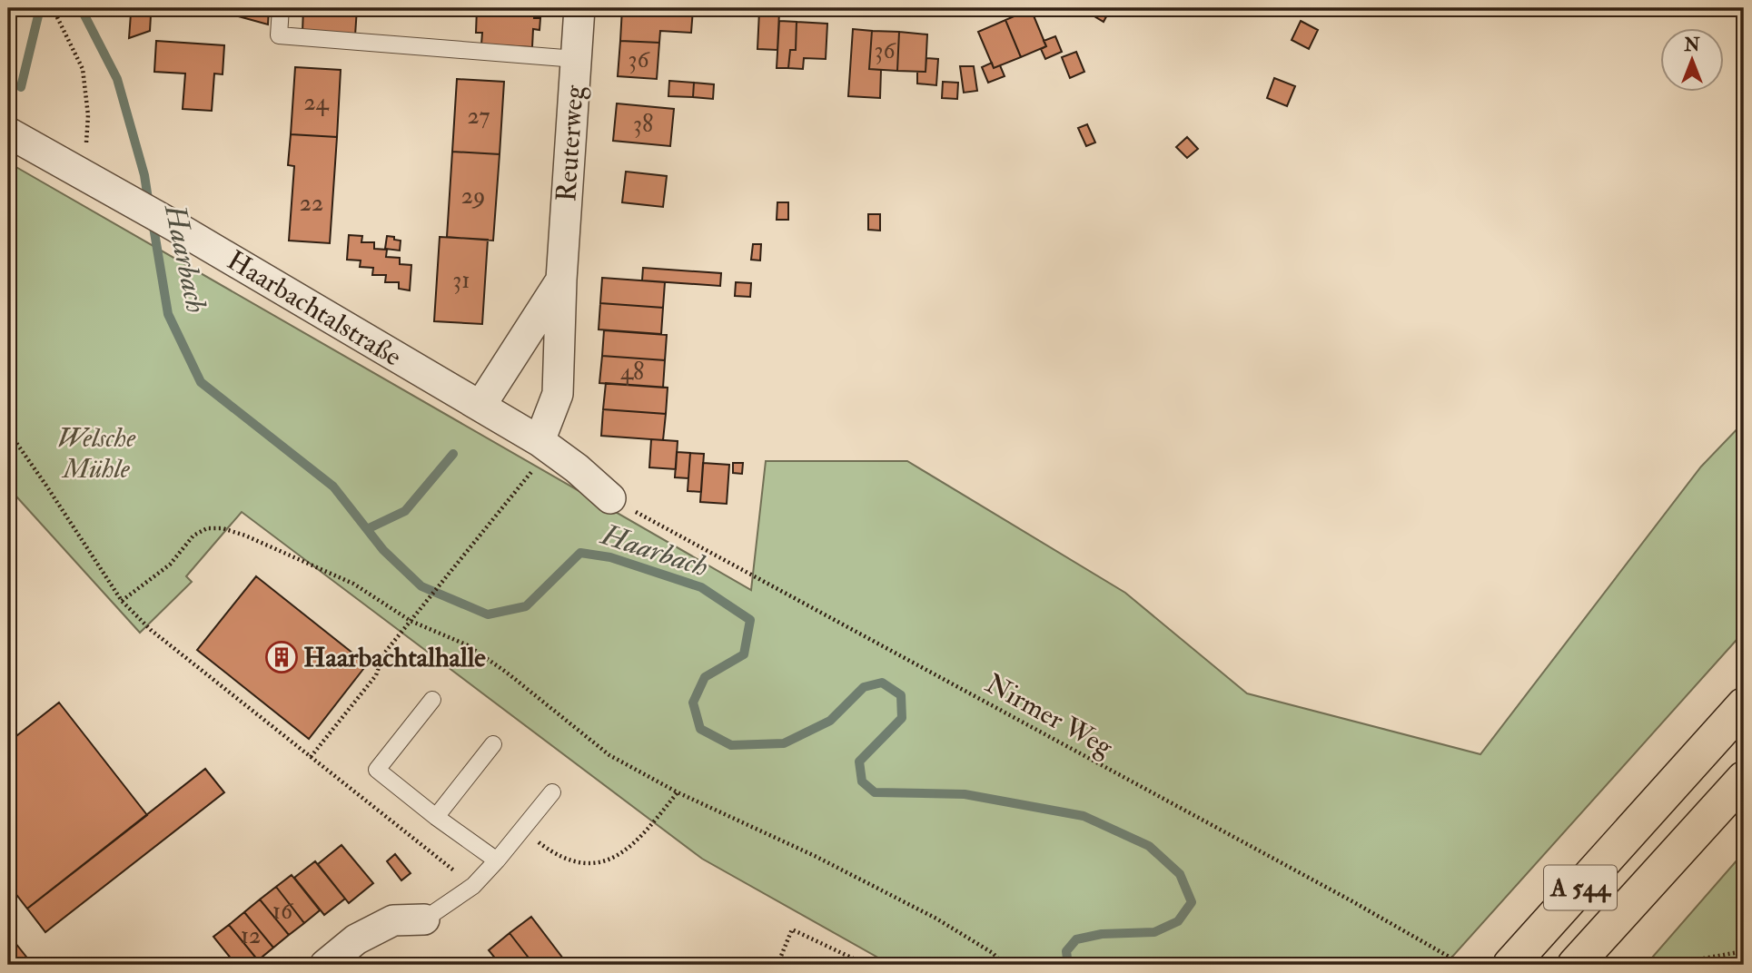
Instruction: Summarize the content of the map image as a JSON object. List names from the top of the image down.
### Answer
{
  "streets": {
    "highway": ["A 544"],
    "street": ["Reuterweg", "Haarbachtalstraße"],
    "path": ["Nirmer Weg"]
  },
  "crossings": [
    ["Reuterweg", "Haarbachtalstraße"],
    ["Haarbachtalstraße", "Nirmer Weg"]
  ],
  "water": ["Haarbach"],
  "parks": ["Welsche Mühle"],
  "places": {
    "building": ["Haarbachtalhalle"]
  },
  "house_numbers": [
    "36",
    "36",
    "24",
    "27",
    "38",
    "29",
    "22",
    "31",
    "48",
    "16",
    "12"
  ],
  "north": "top"
}
